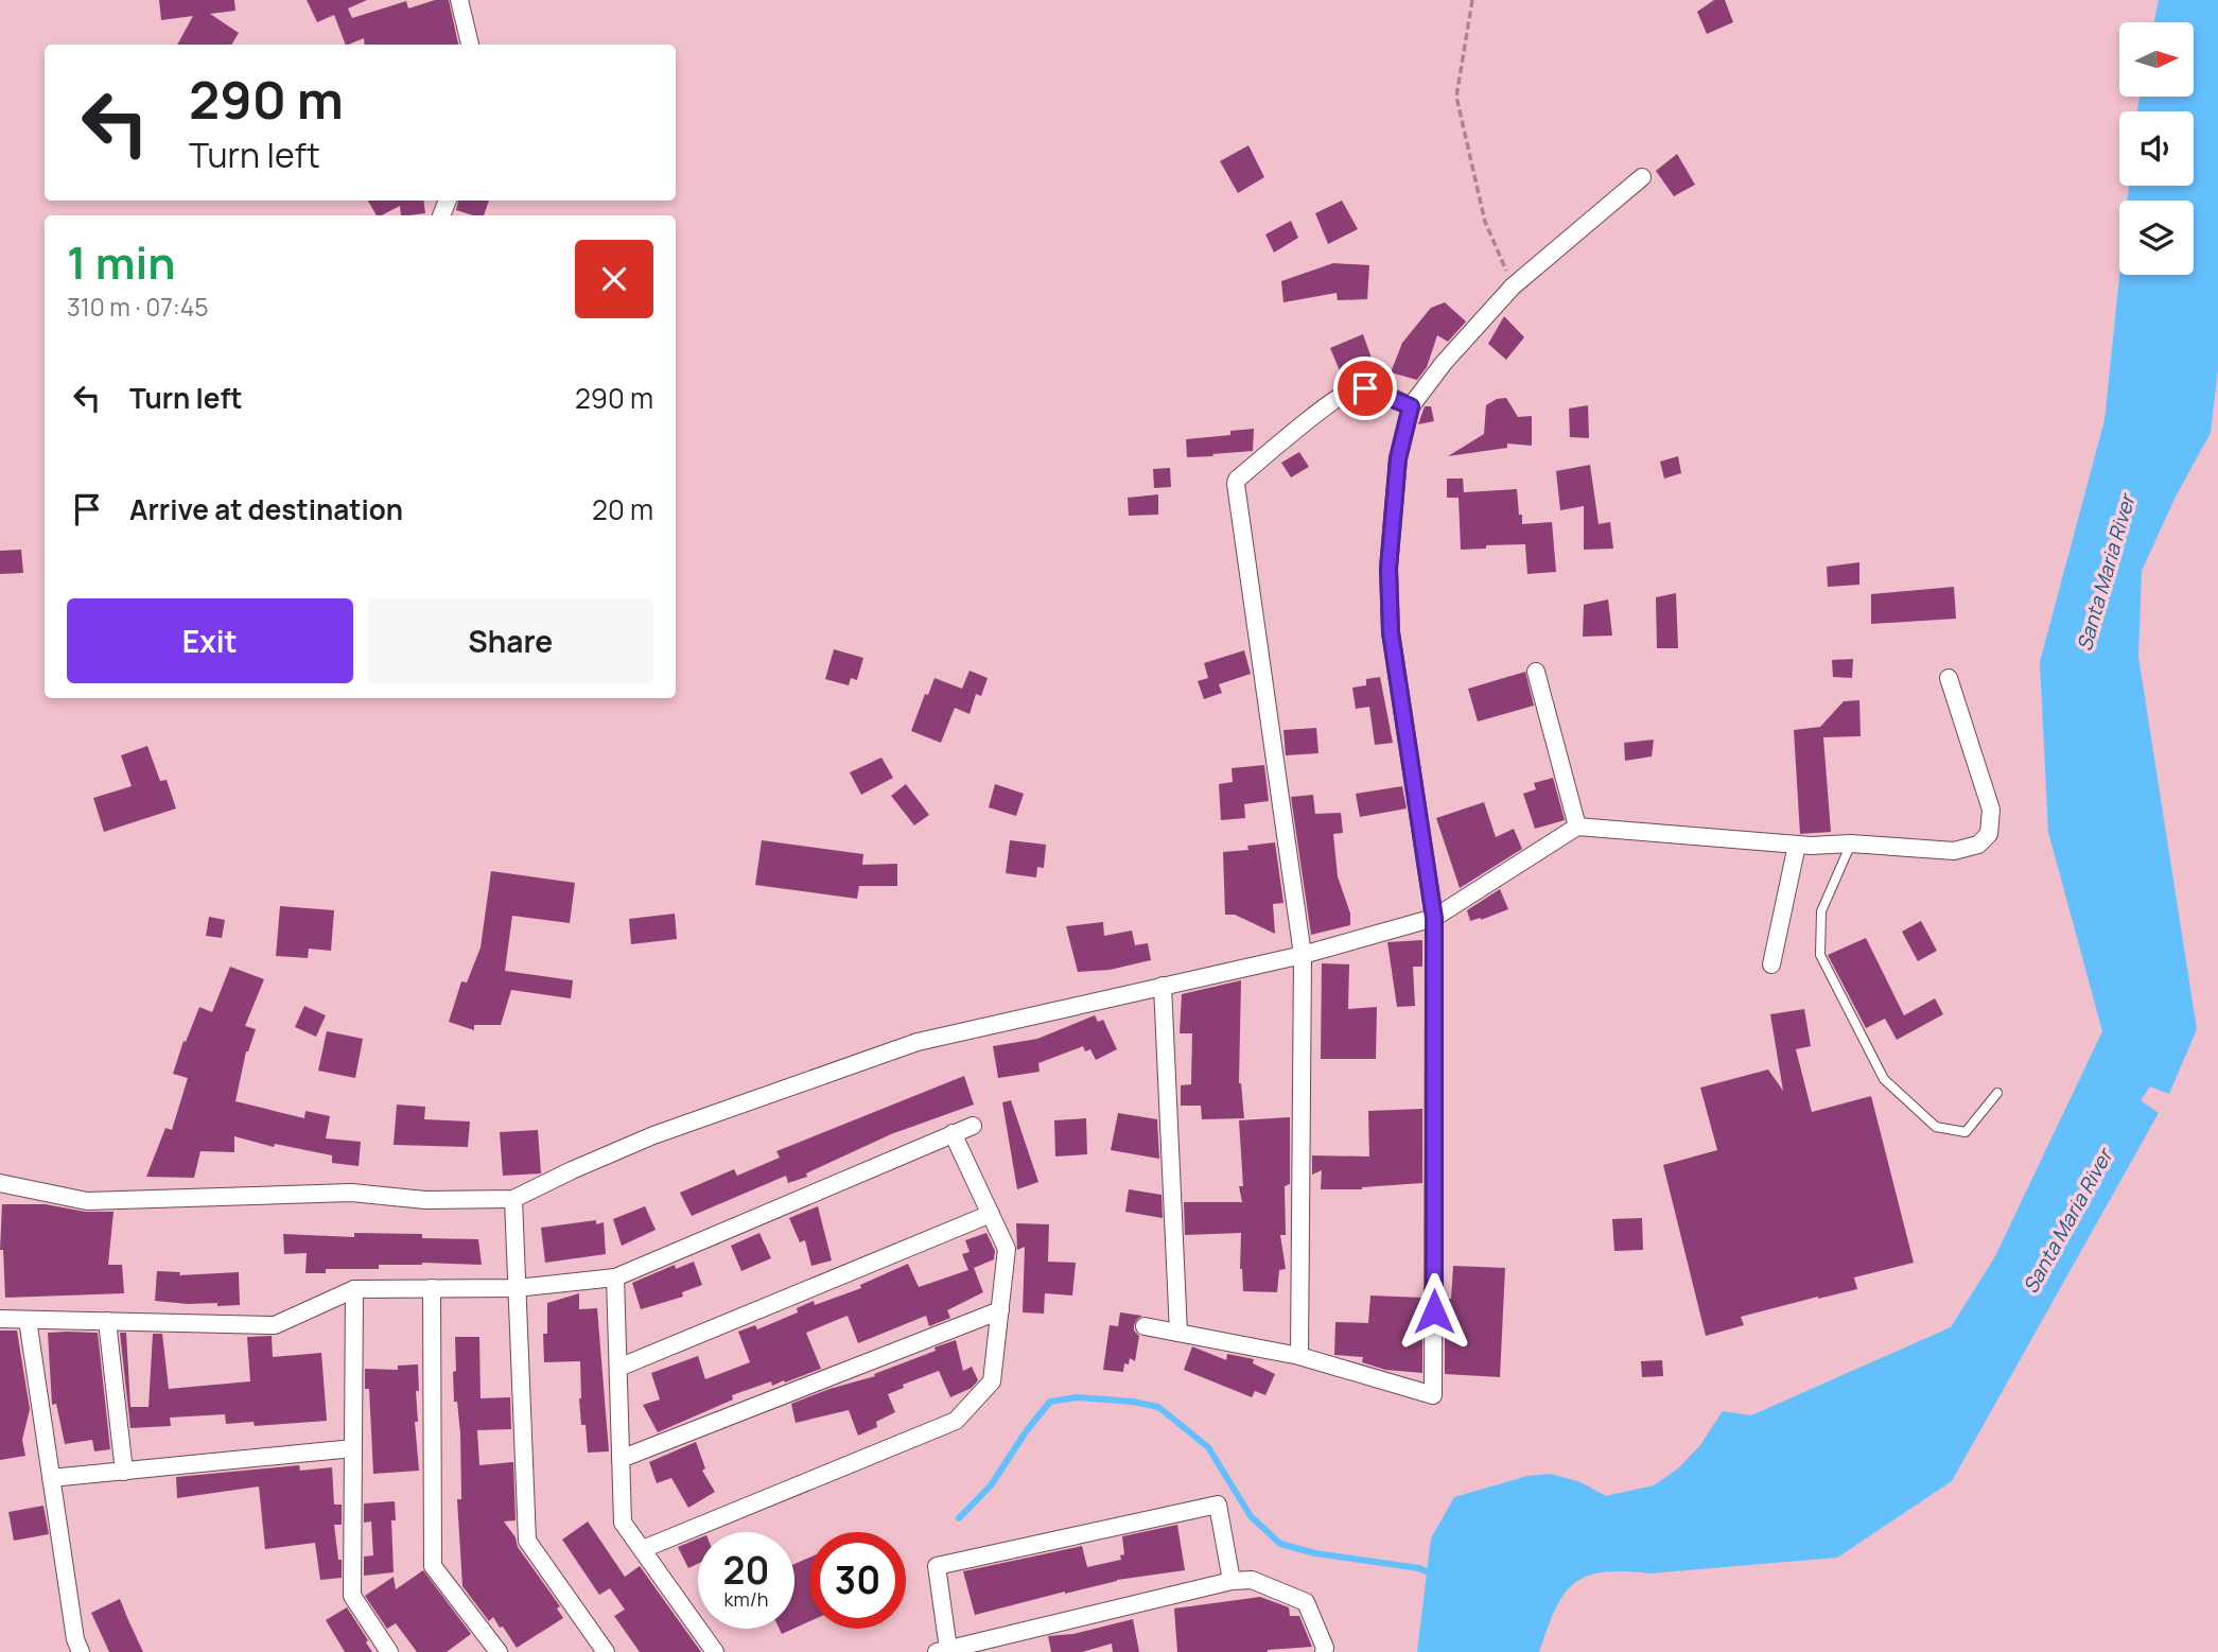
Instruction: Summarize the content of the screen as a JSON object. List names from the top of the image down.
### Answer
{
  "water": ["Santa Maria River"],
  "north": "right",
  "page": {
    "turn": ["290 m", "Turn left"],
    "heading": ["1 min", "310 m · 07:45"],
    "list": [
      {
        "name": "Turn left",
        "value": "290 m"
      },
      {
        "name": "Arrive at destination",
        "value": "20 m"
      }
    ],
    "buttons": ["Exit", "Share"],
    "speed": "20 km/h",
    "limit": "30"
  }
}
